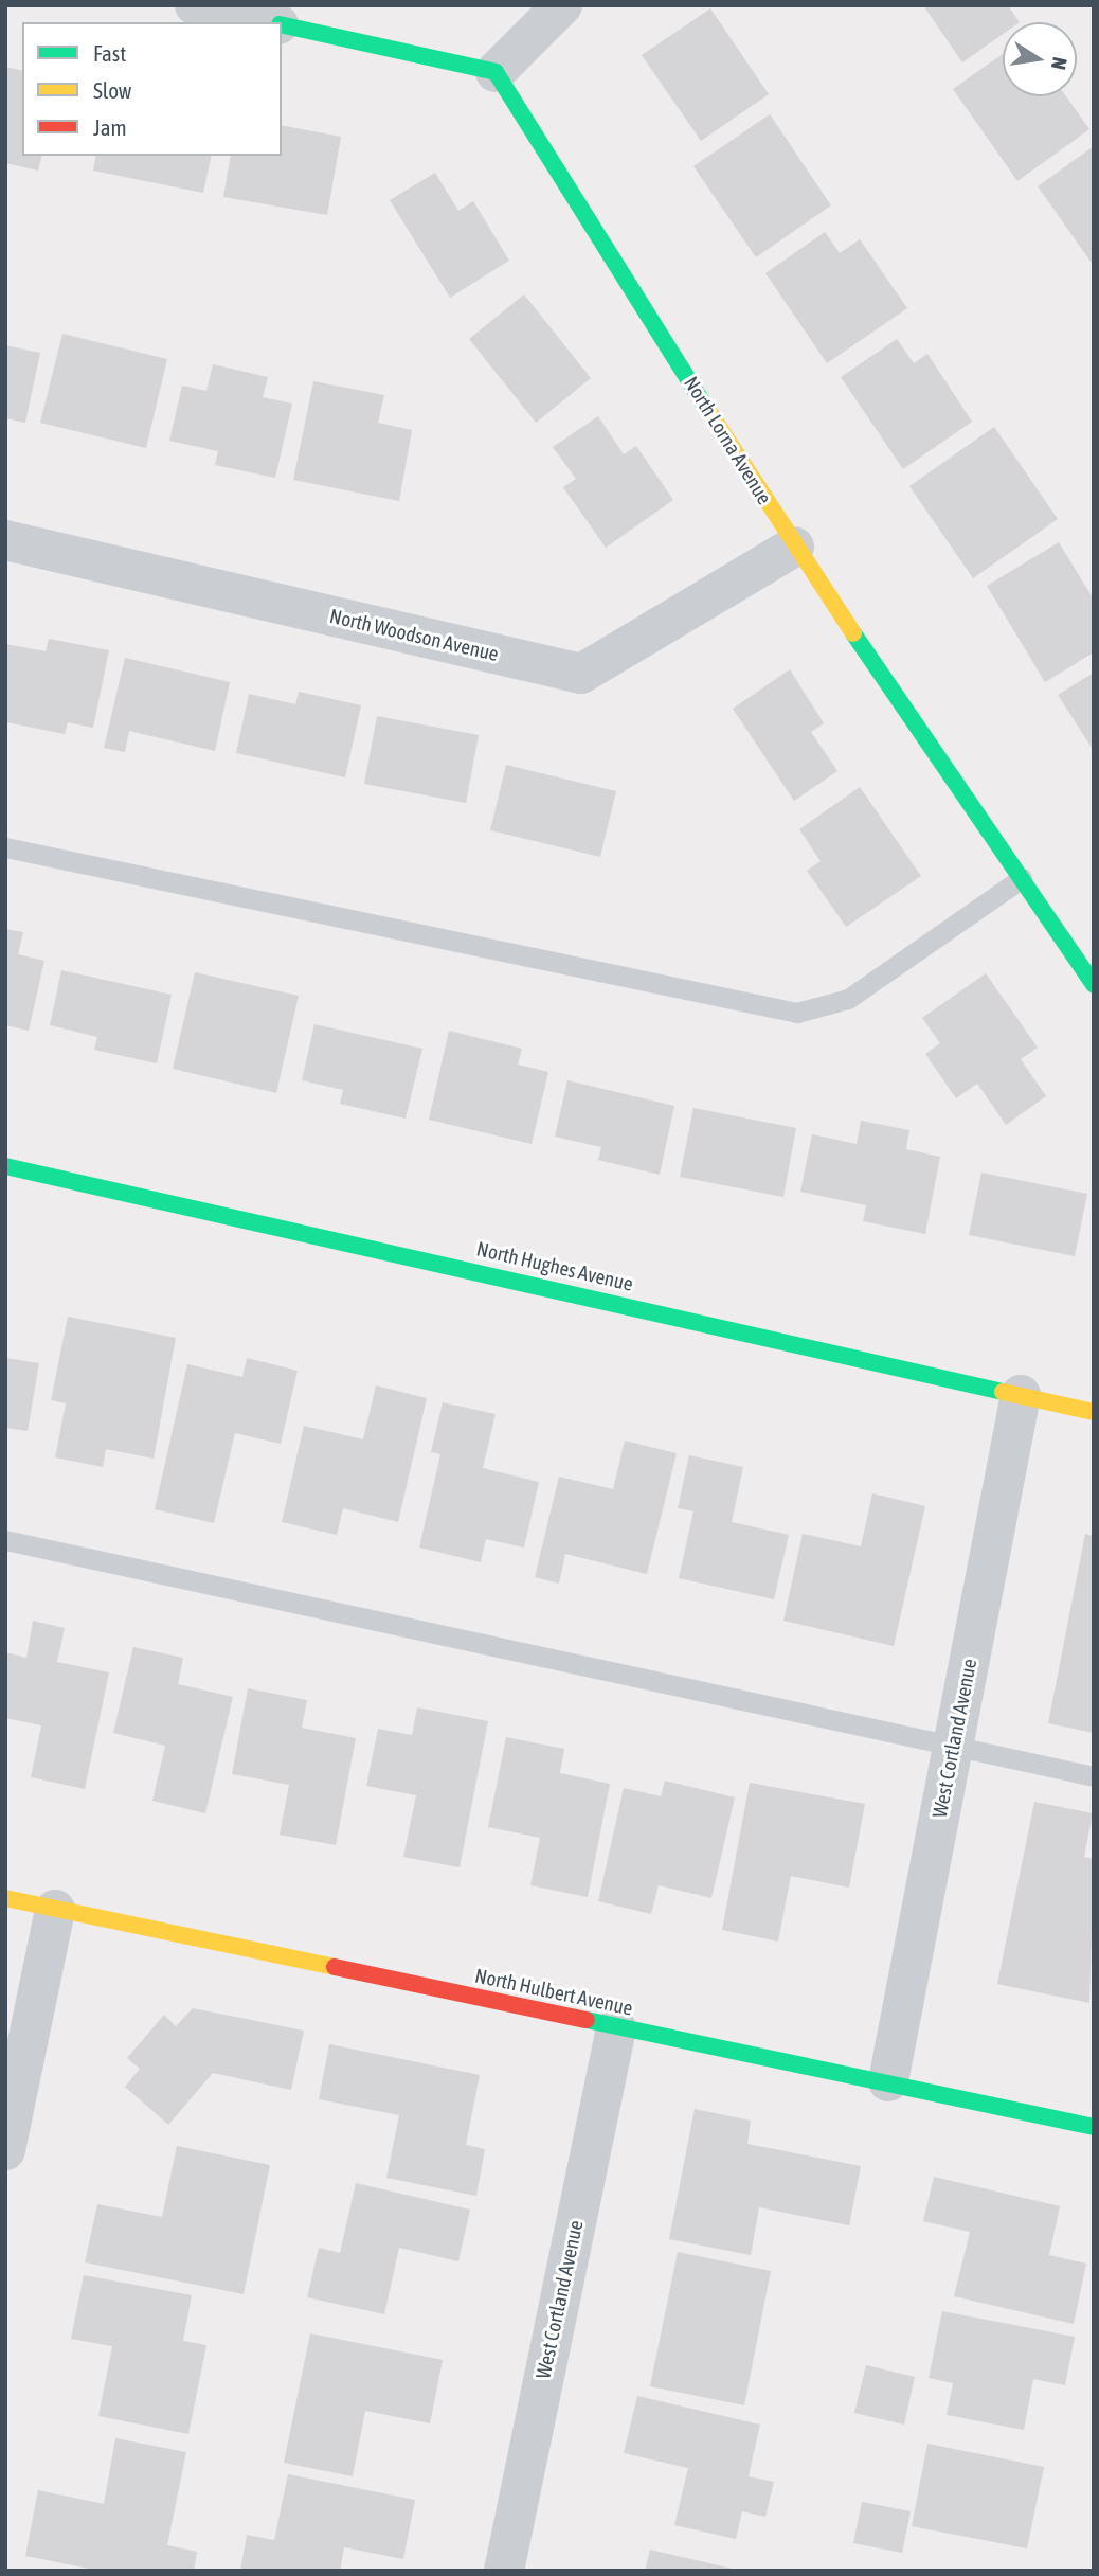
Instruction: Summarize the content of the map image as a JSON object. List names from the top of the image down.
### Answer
{
  "streets": {
    "street": [
      "North Lorna Avenue",
      "North Woodson Avenue",
      "North Hughes Avenue",
      "West Cortland Avenue",
      "North Hulbert Avenue"
    ]
  },
  "crossings": [
    ["North Lorna Avenue", "North Woodson Avenue"],
    ["North Hughes Avenue", "West Cortland Avenue"],
    ["West Cortland Avenue", "North Hulbert Avenue"]
  ],
  "legend": ["Fast", "Slow", "Jam"],
  "north": "right"
}
